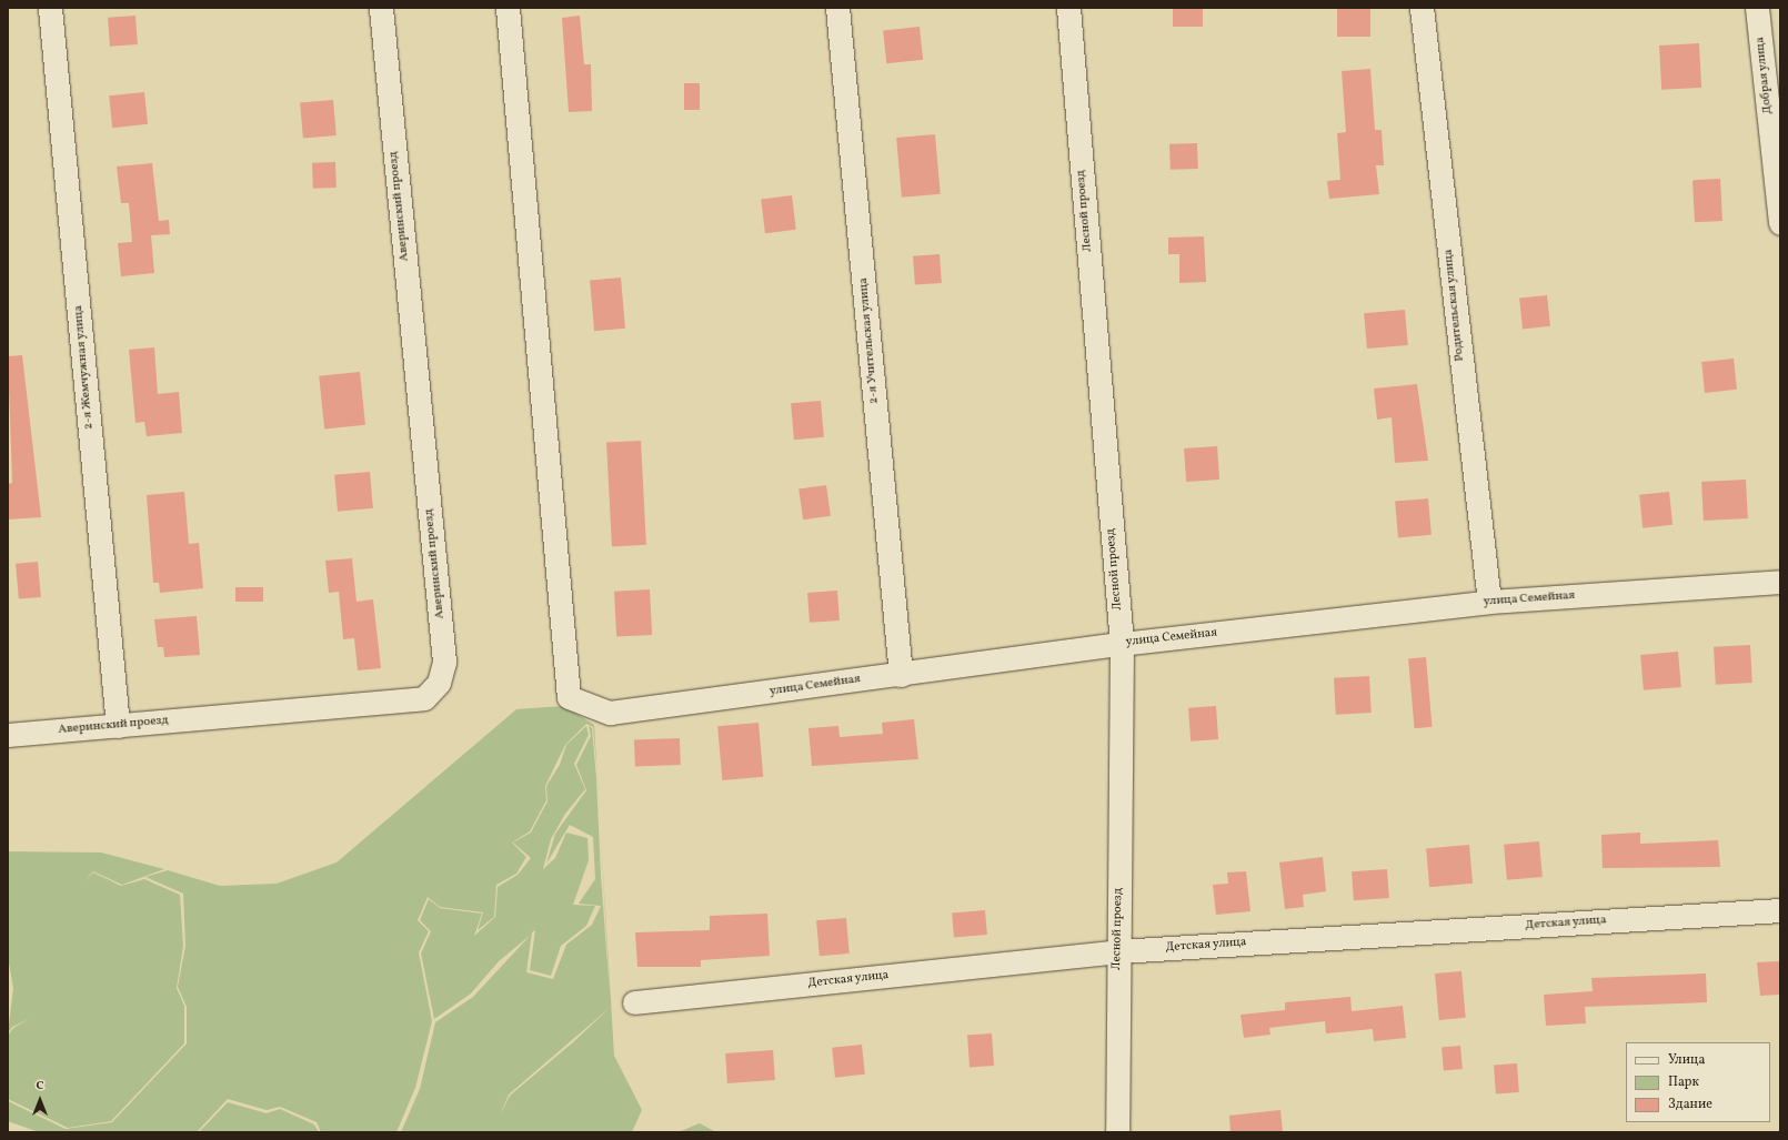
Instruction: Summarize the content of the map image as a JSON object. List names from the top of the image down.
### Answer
{
  "streets": {
    "street": [
      "Добрая улица",
      "Аверинский проезд",
      "Лесной проезд",
      "Родительская улица",
      "2-я Учительская улица",
      "2-я Жемчужная улица",
      "улица Семейная",
      "Детская улица"
    ]
  },
  "crossings": [
    ["Аверинский проезд", "2-я Жемчужная улица"],
    ["Лесной проезд", "улица Семейная"],
    ["Лесной проезд", "Детская улица"],
    ["Родительская улица", "улица Семейная"],
    ["2-я Учительская улица", "улица Семейная"]
  ],
  "legend": ["Улица", "Парк", "Здание"],
  "north": "top"
}
